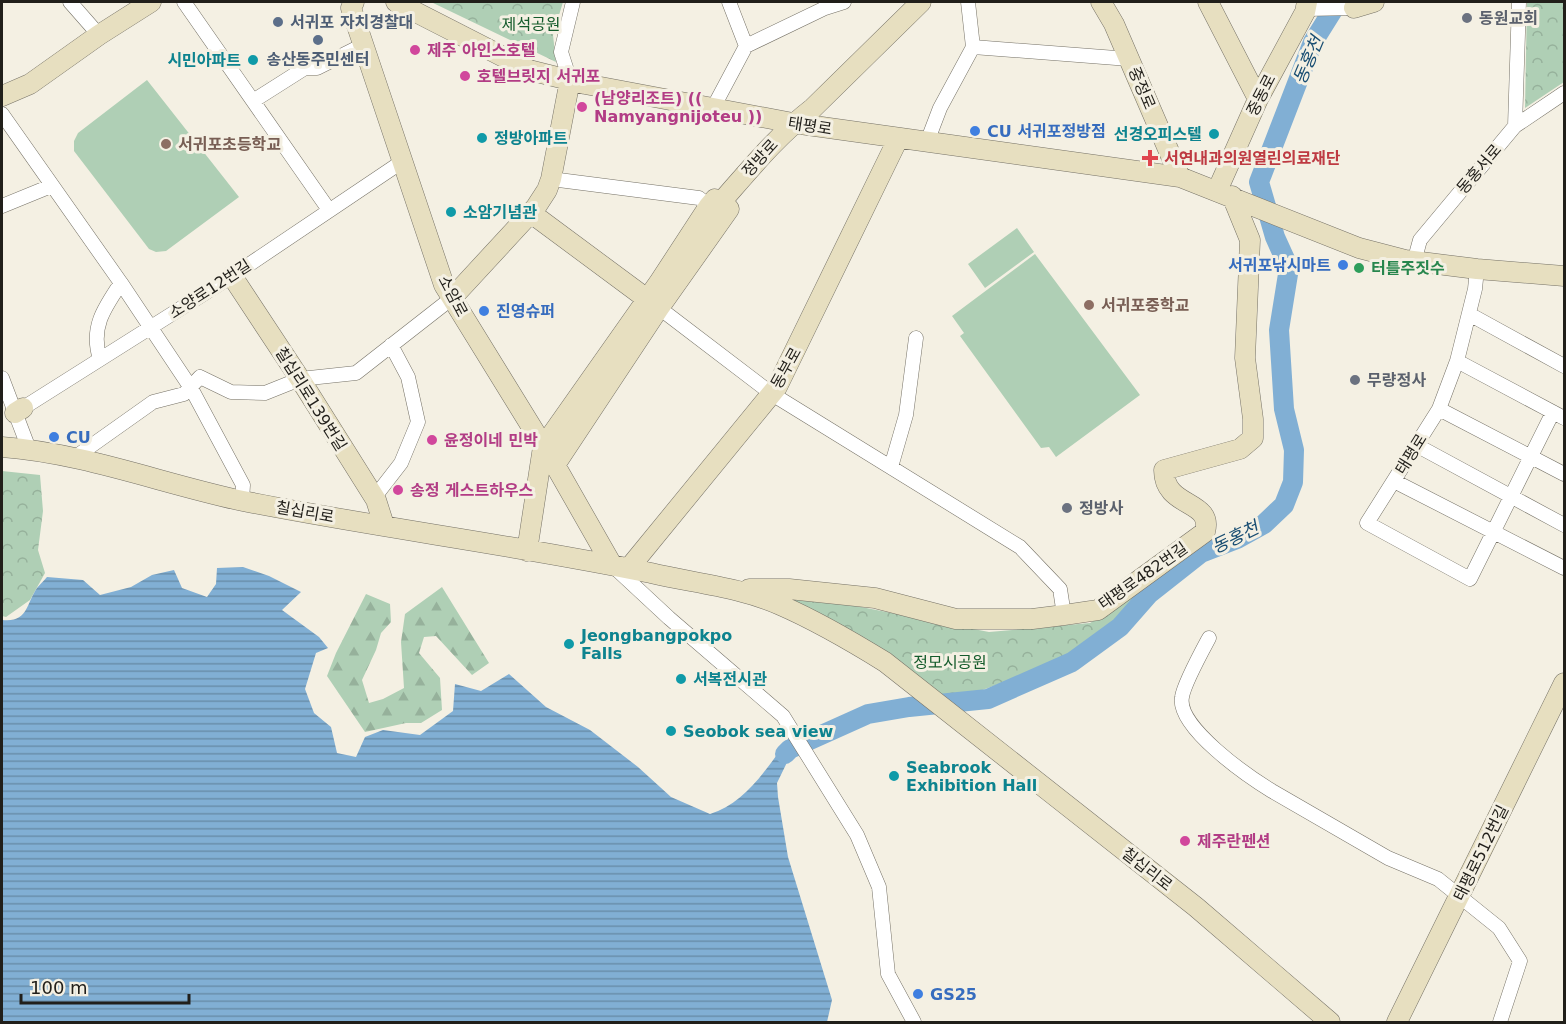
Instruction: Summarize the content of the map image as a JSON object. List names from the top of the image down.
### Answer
{
  "streets": {
    "street": [
      "중정로",
      "중동로",
      "태평로",
      "정방로",
      "동홍서로",
      "소양로12번길",
      "소암로",
      "동부로",
      "칠십리로139번길",
      "칠십리로",
      "태평로482번길",
      "태평로512번길"
    ]
  },
  "crossings": [
    ["중정로", "태평로"],
    ["중동로", "태평로"],
    ["중동로", "태평로482번길"],
    ["태평로", "정방로"],
    ["태평로", "동홍서로"],
    ["태평로", "동부로"],
    ["태평로", "태평로482번길"],
    ["정방로", "소암로"],
    ["소양로12번길", "소암로"],
    ["소양로12번길", "칠십리로139번길"],
    ["소암로", "동부로"],
    ["소암로", "칠십리로"],
    ["동부로", "칠십리로"],
    ["칠십리로139번길", "칠십리로"],
    ["칠십리로", "태평로482번길"]
  ],
  "water": ["동홍천"],
  "parks": ["제석공원", "정모시공원"],
  "places": {
    "other": [
      "동원교회",
      "서귀포 자치경찰대",
      "송산동주민센터",
      "제주 아인스호텔",
      "시민아파트",
      "호텔브릿지 서귀포",
      "(남양리조트) (( Namyangnijoteu ))",
      "CU 서귀포정방점",
      "선경오피스텔",
      "정방아파트",
      "서귀포초등학교",
      "소암기념관",
      "서귀포낚시마트",
      "터틀주짓수",
      "서귀포중학교",
      "진영슈퍼",
      "무량정사",
      "CU",
      "윤정이네 민박",
      "송정 게스트하우스",
      "정방사",
      "Jeongbangpokpo Falls",
      "서복전시관",
      "Seobok sea view",
      "Seabrook Exhibition Hall",
      "제주란펜션",
      "GS25"
    ],
    "health": ["서연내과의원열린의료재단"]
  },
  "scale_bar": "100 m"
}
